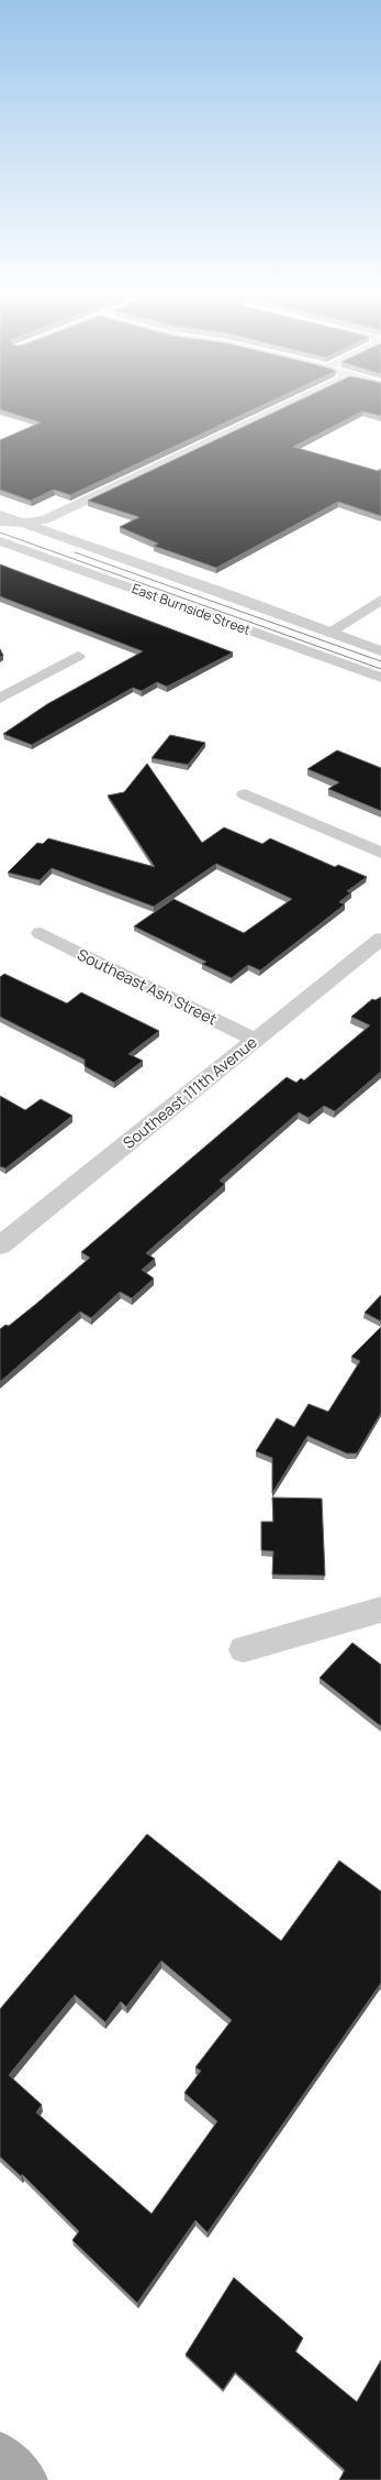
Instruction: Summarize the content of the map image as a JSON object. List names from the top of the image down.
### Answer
{
  "streets": {
    "street": ["East Burnside Street", "Southeast Ash Street", "Southeast 111th Avenue"]
  },
  "crossings": [
    ["Southeast Ash Street", "Southeast 111th Avenue"]
  ]
}
